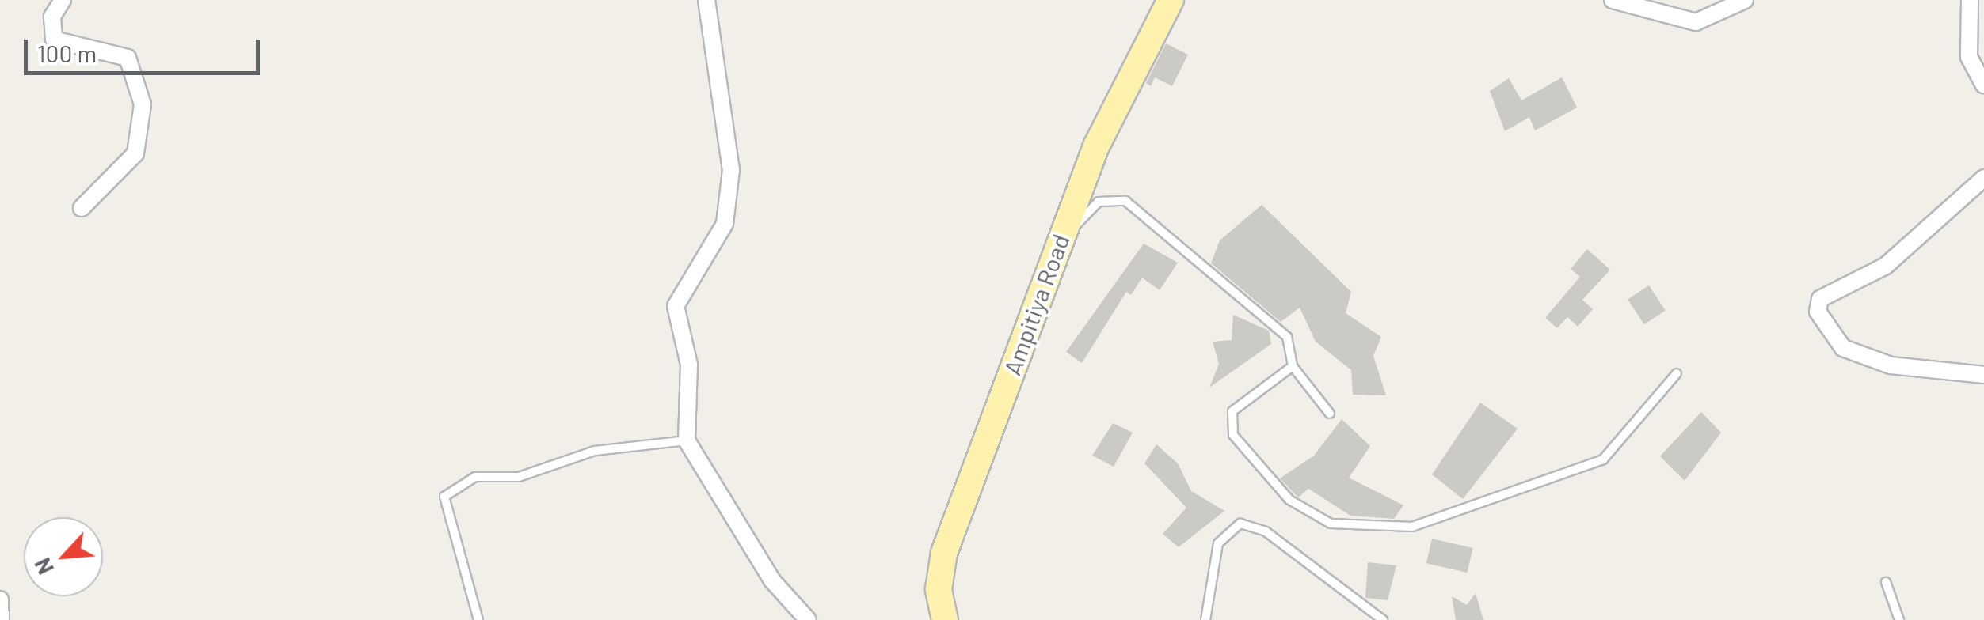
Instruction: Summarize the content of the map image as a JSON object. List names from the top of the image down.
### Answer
{
  "streets": {
    "main road": ["Ampitiya Road"]
  },
  "scale_bar": "100 m",
  "north": "bottom left"
}
